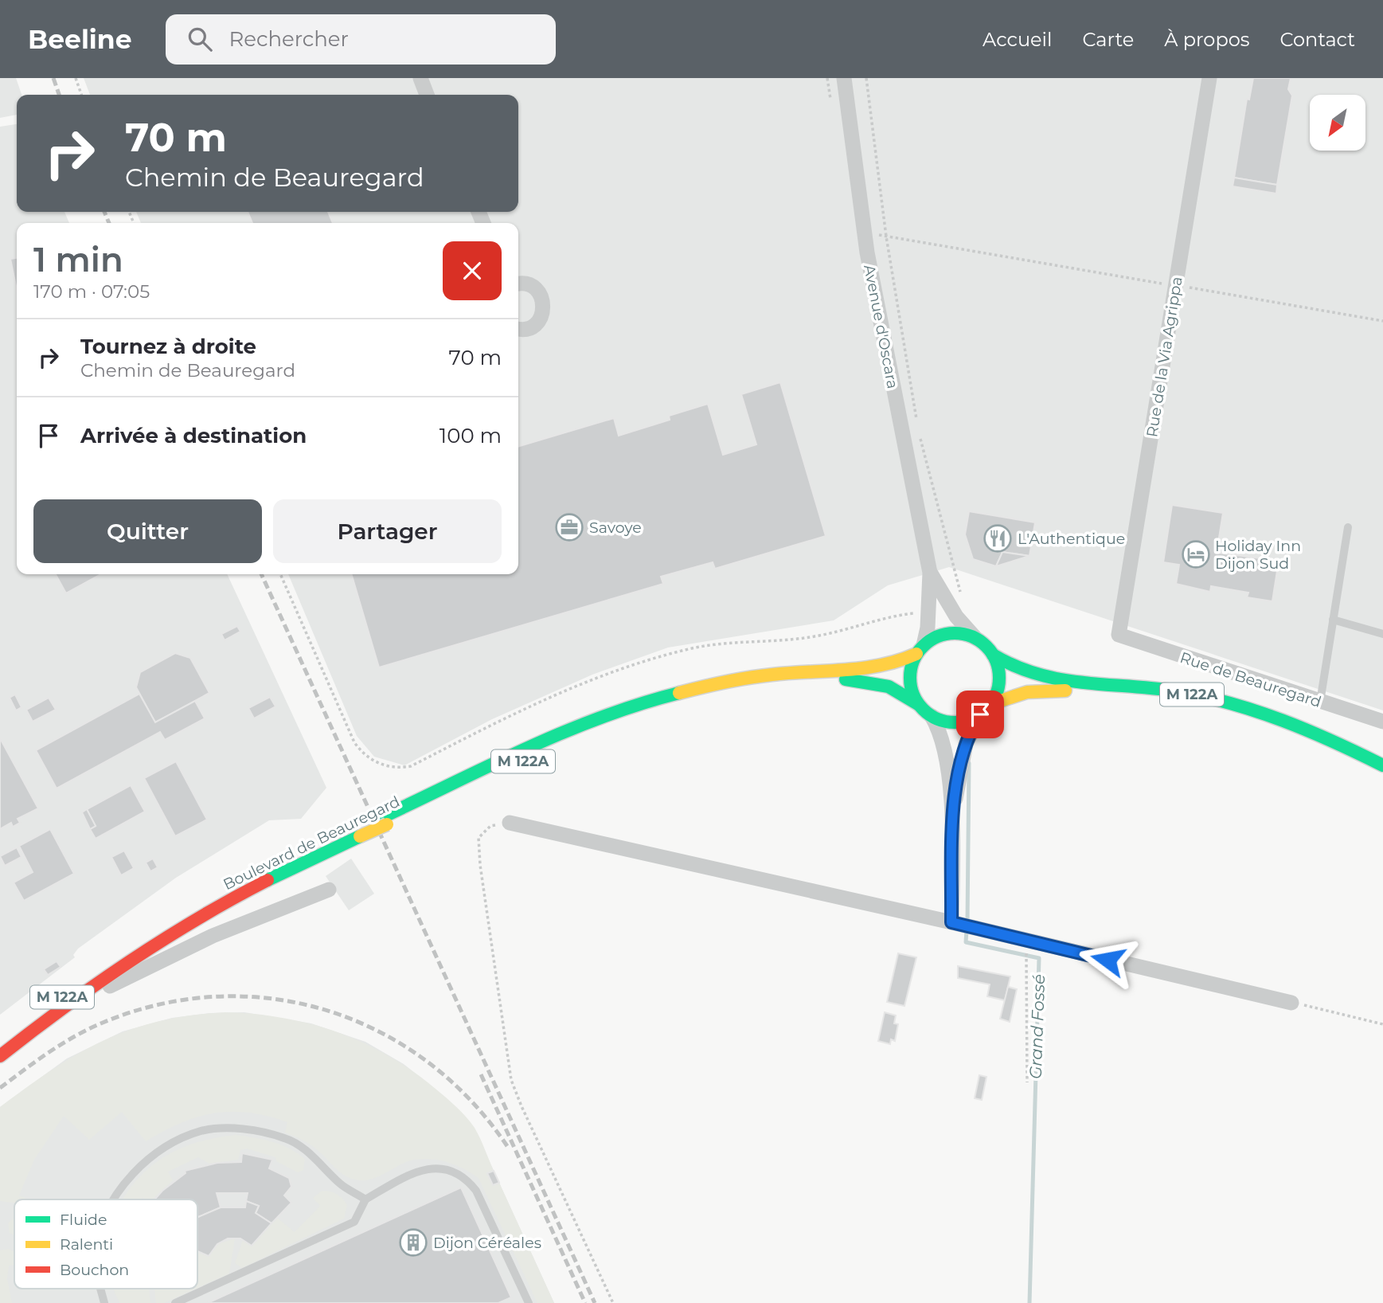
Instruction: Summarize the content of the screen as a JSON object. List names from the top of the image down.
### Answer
{
  "streets": {
    "main road": ["M 122A", "Boulevard de Beauregard"],
    "street": ["Avenue d'Oscara", "Rue de la Via Agrippa", "Rue de Beauregard"]
  },
  "crossings": [
    ["Avenue d'Oscara", "M 122A"],
    ["Rue de la Via Agrippa", "Rue de Beauregard"],
    ["M 122A", "Boulevard de Beauregard"]
  ],
  "water": ["Grand Fossé"],
  "places": {
    "office": ["Savoye"],
    "restaurant": ["L'Authentique"],
    "hotel": ["Holiday Inn Dijon Sud"],
    "building": ["Dijon Céréales"]
  },
  "legend": ["Fluide", "Ralenti", "Bouchon"],
  "north": "bottom left",
  "page": {
    "header": "Beeline",
    "search": "Rechercher",
    "nav": [
      "Accueil",
      "Carte",
      "À propos",
      "Contact"
    ],
    "turn": ["70 m", "Chemin de Beauregard"],
    "heading": ["1 min", "170 m · 07:05"],
    "list": [
      {
        "name": "Tournez à droite",
        "note": "Chemin de Beauregard",
        "value": "70 m"
      },
      {
        "name": "Arrivée à destination",
        "value": "100 m"
      }
    ],
    "buttons": ["Quitter", "Partager"]
  }
}
